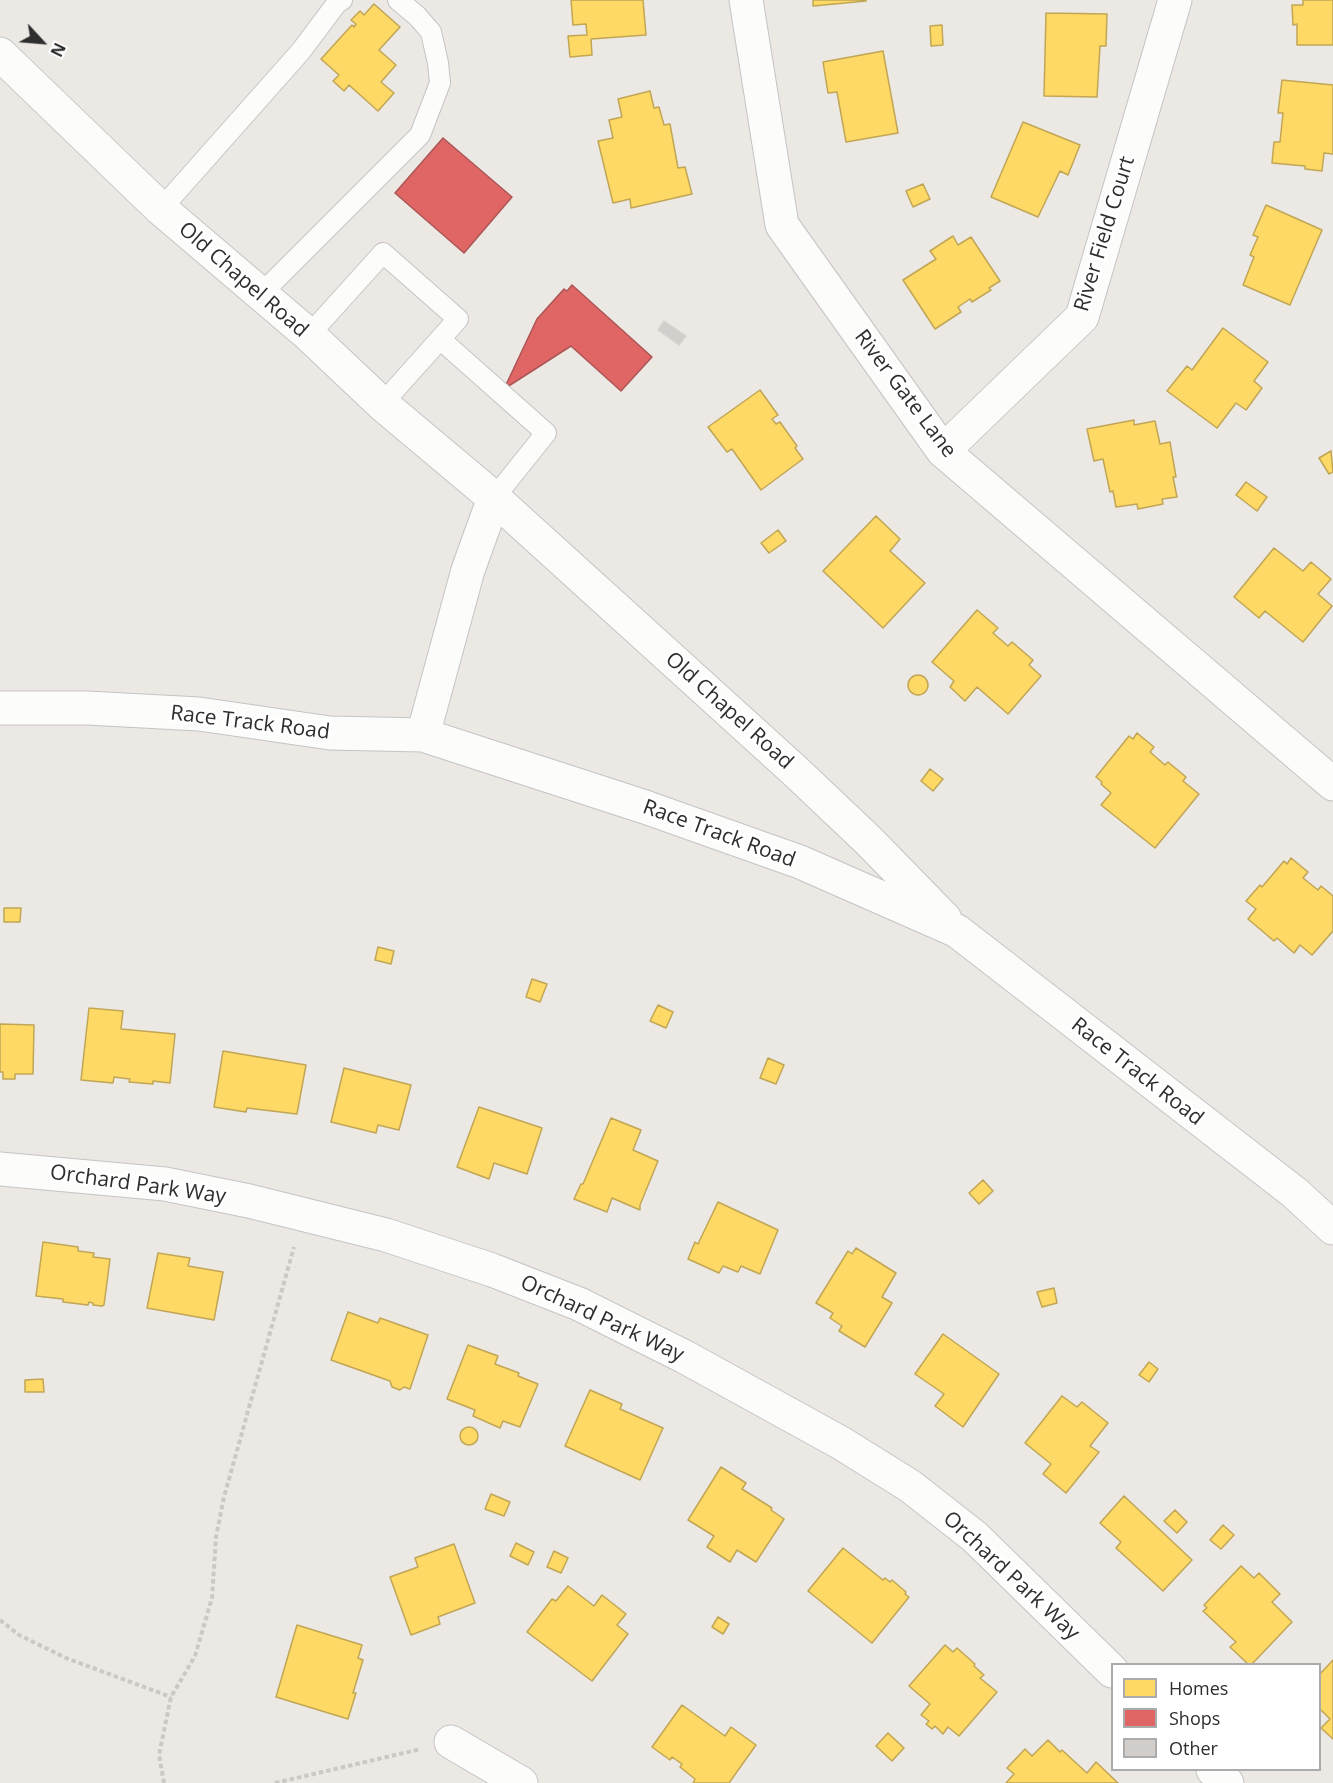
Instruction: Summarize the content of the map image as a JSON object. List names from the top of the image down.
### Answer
{
  "streets": {
    "street": [
      "River Field Court",
      "Old Chapel Road",
      "River Gate Lane",
      "Race Track Road",
      "Orchard Park Way"
    ]
  },
  "crossings": [
    ["River Field Court", "River Gate Lane"],
    ["Old Chapel Road", "Race Track Road"]
  ],
  "legend": ["Homes", "Shops", "Other"],
  "north": "bottom right"
}
